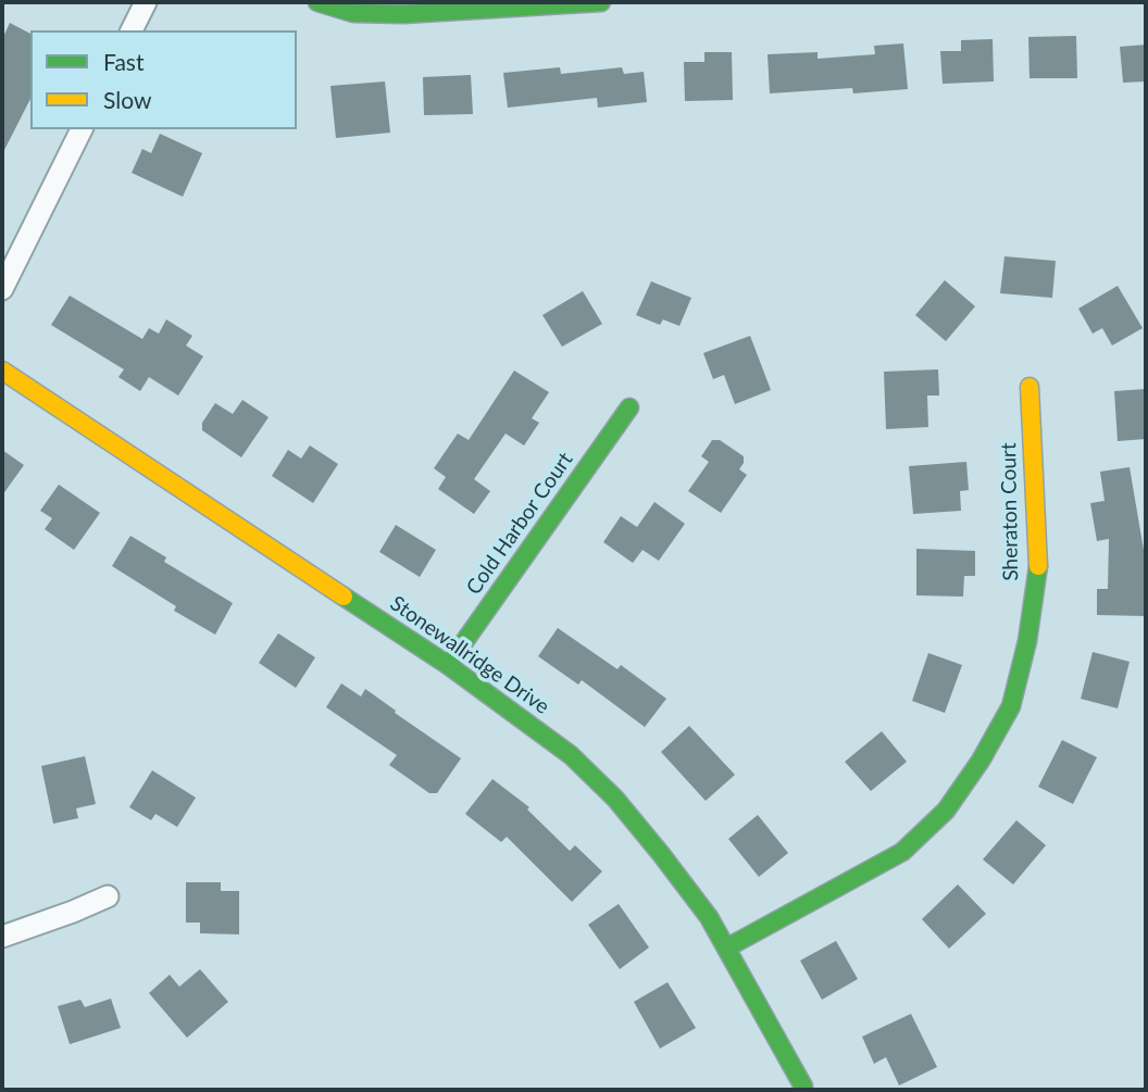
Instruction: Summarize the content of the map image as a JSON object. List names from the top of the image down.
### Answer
{
  "streets": {
    "street": ["Sheraton Court", "Cold Harbor Court", "Stonewallridge Drive"]
  },
  "crossings": [
    ["Sheraton Court", "Stonewallridge Drive"],
    ["Cold Harbor Court", "Stonewallridge Drive"]
  ],
  "legend": ["Fast", "Slow"]
}
